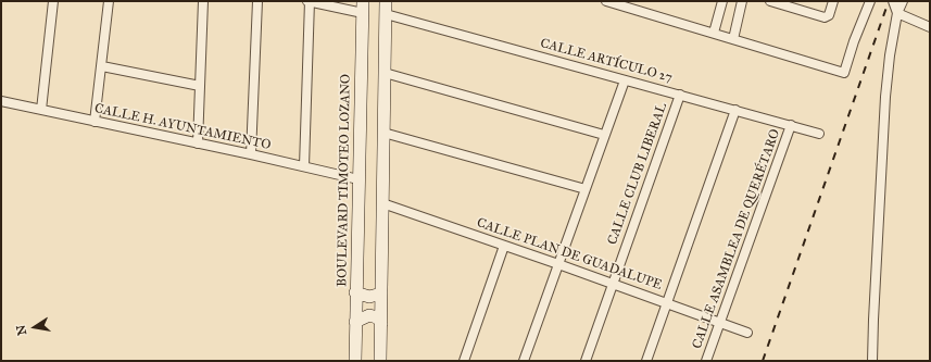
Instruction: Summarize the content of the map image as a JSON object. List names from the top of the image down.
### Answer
{
  "streets": {
    "main road": ["BOULEVARD TIMOTEO LOZANO"],
    "street": [
      "CALLE ARTÍCULO 27",
      "CALLE H. AYUNTAMIENTO",
      "CALLE CLUB LIBERAL",
      "CALLE ASAMBLEA DE QUERÉTARO",
      "CALLE PLAN DE GUADALUPE"
    ]
  },
  "crossings": [
    ["CALLE ARTÍCULO 27", "CALLE CLUB LIBERAL"],
    ["CALLE ARTÍCULO 27", "CALLE ASAMBLEA DE QUERÉTARO"],
    ["CALLE H. AYUNTAMIENTO", "BOULEVARD TIMOTEO LOZANO"],
    ["CALLE CLUB LIBERAL", "CALLE PLAN DE GUADALUPE"],
    ["CALLE ASAMBLEA DE QUERÉTARO", "CALLE PLAN DE GUADALUPE"]
  ],
  "north": "left"
}
